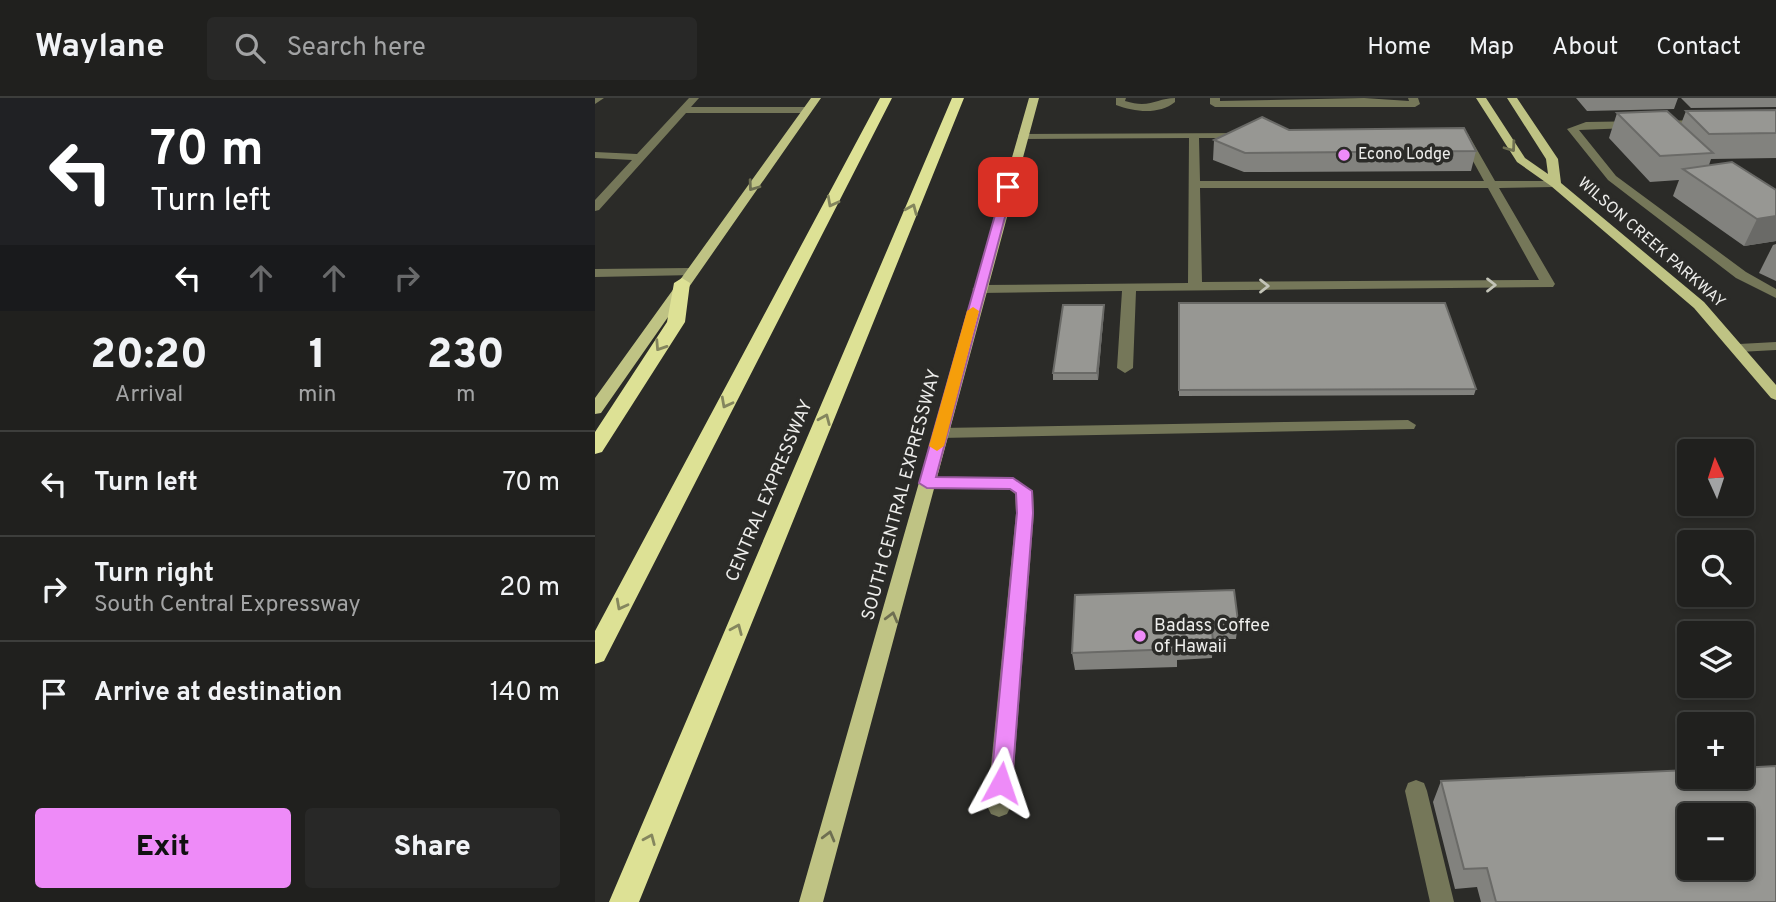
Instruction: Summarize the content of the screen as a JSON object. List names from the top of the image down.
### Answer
{
  "streets": {
    "highway": ["CENTRAL EXPRESSWAY"],
    "main road": ["WILSON CREEK PARKWAY", "SOUTH CENTRAL EXPRESSWAY"]
  },
  "one_way": ["SOUTH CENTRAL EXPRESSWAY"],
  "places": ["Econo Lodge", "Badass Coffee of Hawaii"],
  "north": "top",
  "page": {
    "header": "Waylane",
    "search": "Search here",
    "nav": [
      "Home",
      "Map",
      "About",
      "Contact"
    ],
    "turn": ["70 m", "Turn left"],
    "eta": [
      "20:20",
      "Arrival",
      "1",
      "min",
      "230",
      "m"
    ],
    "list": [
      {
        "name": "Turn left",
        "value": "70 m"
      },
      {
        "name": "Turn right",
        "note": "South Central Expressway",
        "value": "20 m"
      },
      {
        "name": "Arrive at destination",
        "value": "140 m"
      }
    ],
    "map_buttons": ["+", "−"],
    "buttons": ["Exit", "Share"]
  }
}
